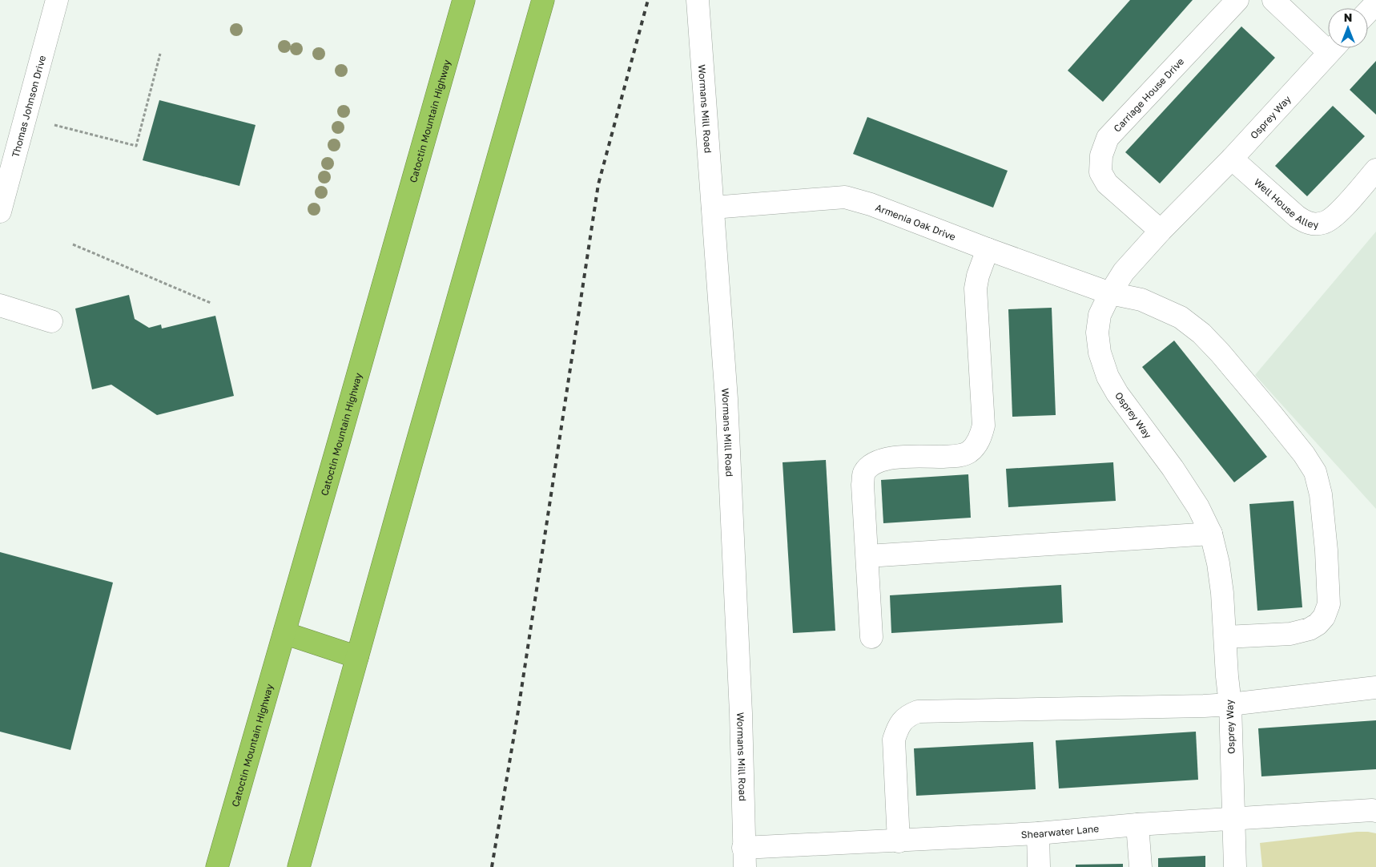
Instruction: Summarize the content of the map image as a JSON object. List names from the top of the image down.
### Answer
{
  "streets": {
    "highway": ["Catoctin Mountain Highway"],
    "street": [
      "Carriage House Drive",
      "Thomas Johnson Drive",
      "Wormans Mill Road",
      "Osprey Way",
      "Well House Alley",
      "Armenia Oak Drive",
      "Shearwater Lane"
    ]
  },
  "crossings": [
    ["Carriage House Drive", "Osprey Way"],
    ["Wormans Mill Road", "Armenia Oak Drive"],
    ["Wormans Mill Road", "Shearwater Lane"],
    ["Osprey Way", "Well House Alley"],
    ["Osprey Way", "Armenia Oak Drive"],
    ["Osprey Way", "Shearwater Lane"]
  ],
  "north": "top"
}
